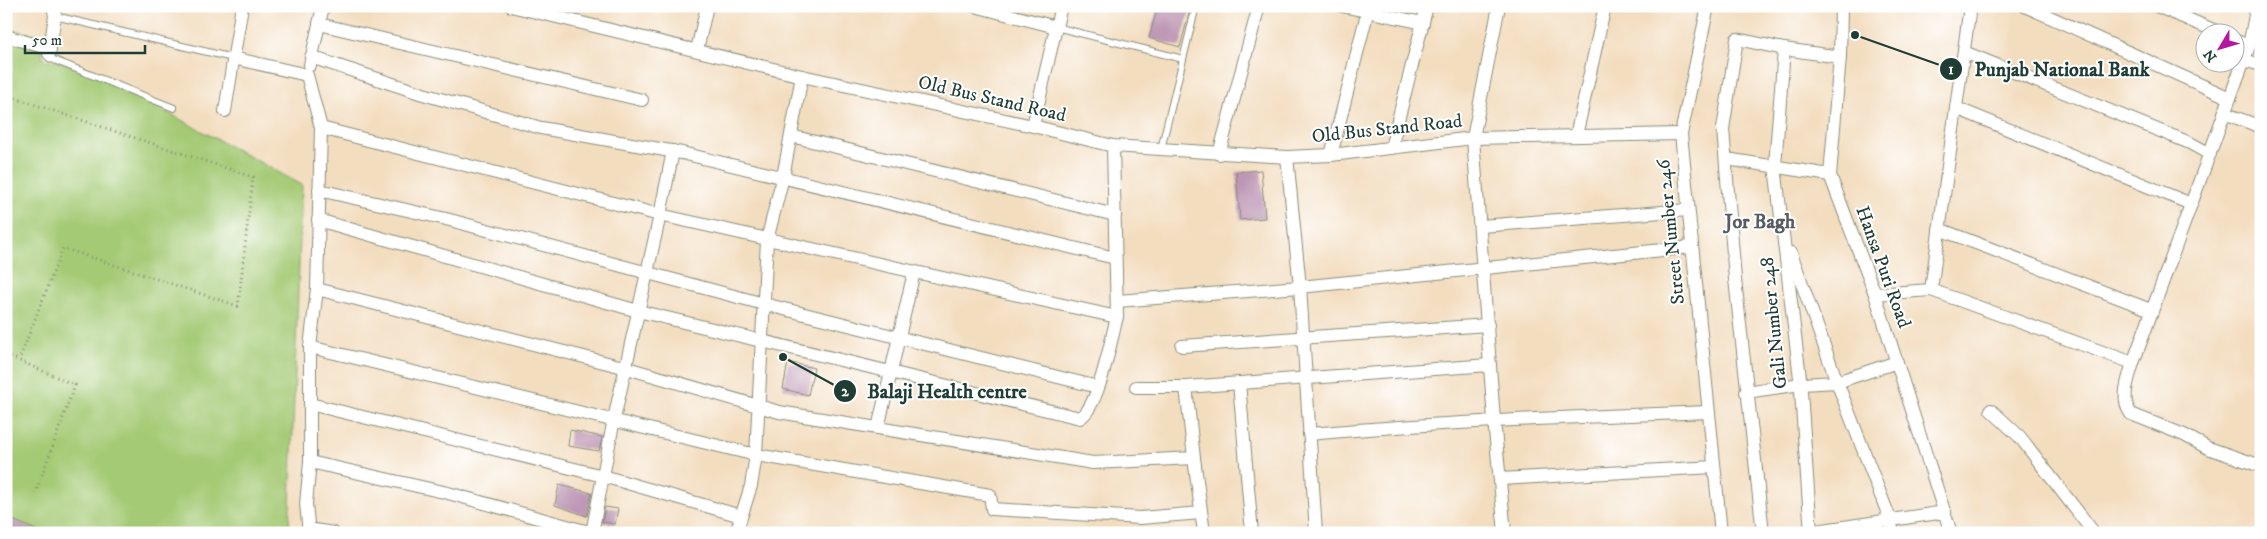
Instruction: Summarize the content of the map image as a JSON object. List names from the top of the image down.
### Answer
{
  "streets": {
    "street": [
      "Old Bus Stand Road",
      "Street Number 246",
      "Hansa Puri Road",
      "Gali Number 248"
    ]
  },
  "crossings": [
    ["Old Bus Stand Road", "Street Number 246"]
  ],
  "districts": ["Jor Bagh"],
  "places": ["Punjab National Bank", "Balaji Health centre"],
  "scale_bar": "50 m",
  "north": "bottom left"
}
